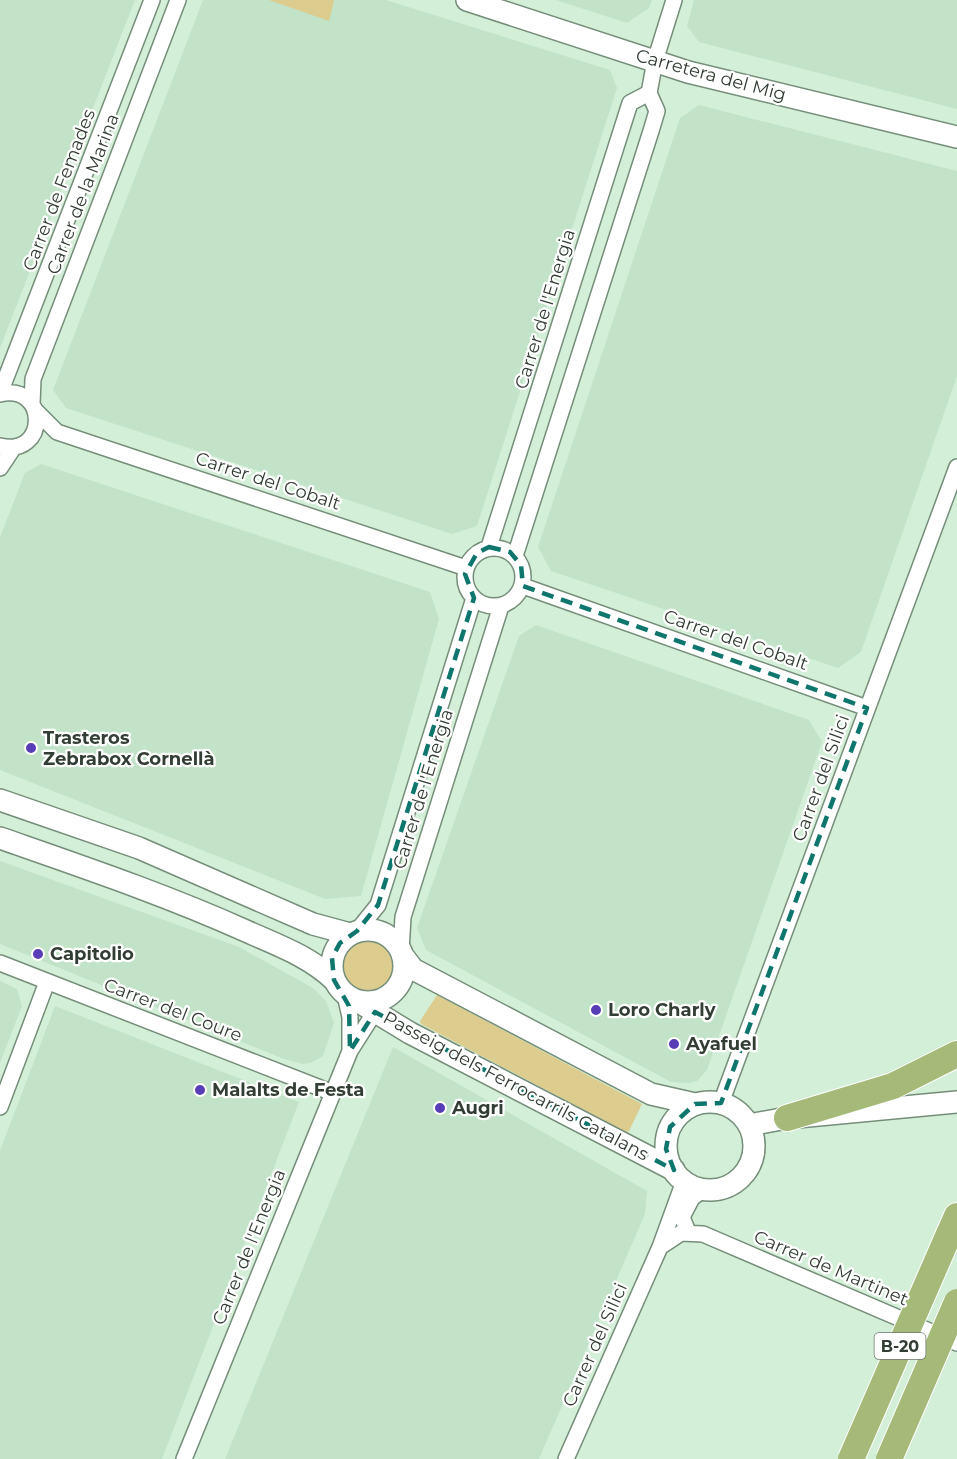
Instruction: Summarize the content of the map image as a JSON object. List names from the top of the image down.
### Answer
{
  "streets": {
    "highway": ["B-20"],
    "main road": ["Carretera del Mig", "Passeig dels Ferrocarrils Catalans"],
    "street": [
      "Carrer de Femades",
      "Carrer de la Marina",
      "Carrer de l'Energia",
      "Carrer del Cobalt",
      "Carrer del Silici",
      "Carrer del Coure",
      "Carrer de Martinet"
    ]
  },
  "crossings": [
    ["Carrer de la Marina", "Carrer del Cobalt"],
    ["Carrer de l'Energia", "Carrer del Cobalt"],
    ["Carrer de l'Energia", "Carrer del Coure"],
    ["Carrer de l'Energia", "Passeig dels Ferrocarrils Catalans"],
    ["Carrer del Cobalt", "Carrer del Silici"],
    ["Carrer del Silici", "Passeig dels Ferrocarrils Catalans"]
  ],
  "places": [
    "Trasteros Zebrabox Cornellà",
    "Capitolio",
    "Loro Charly",
    "Ayafuel",
    "Malalts de Festa",
    "Augri"
  ]
}
